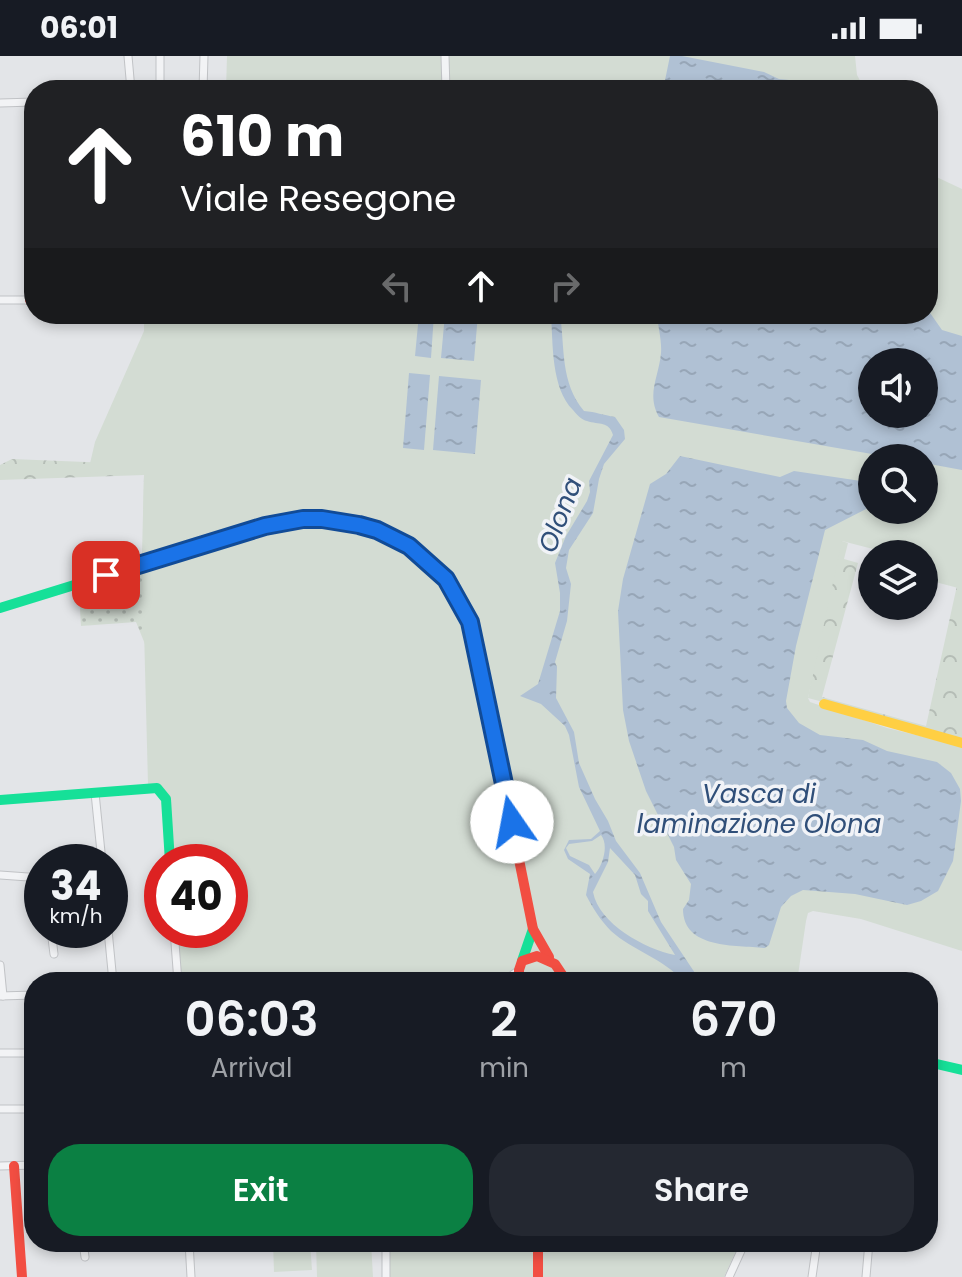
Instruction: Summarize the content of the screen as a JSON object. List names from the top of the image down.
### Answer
{
  "water": ["Olona", "Vasca di laminazione Olona"],
  "page": {
    "status": "06:01",
    "turn": ["610 m", "Viale Resegone"],
    "speed": "34 km/h",
    "limit": "40",
    "eta": [
      "06:03",
      "Arrival",
      "2",
      "min",
      "670",
      "m"
    ],
    "buttons": ["Exit", "Share"]
  }
}
